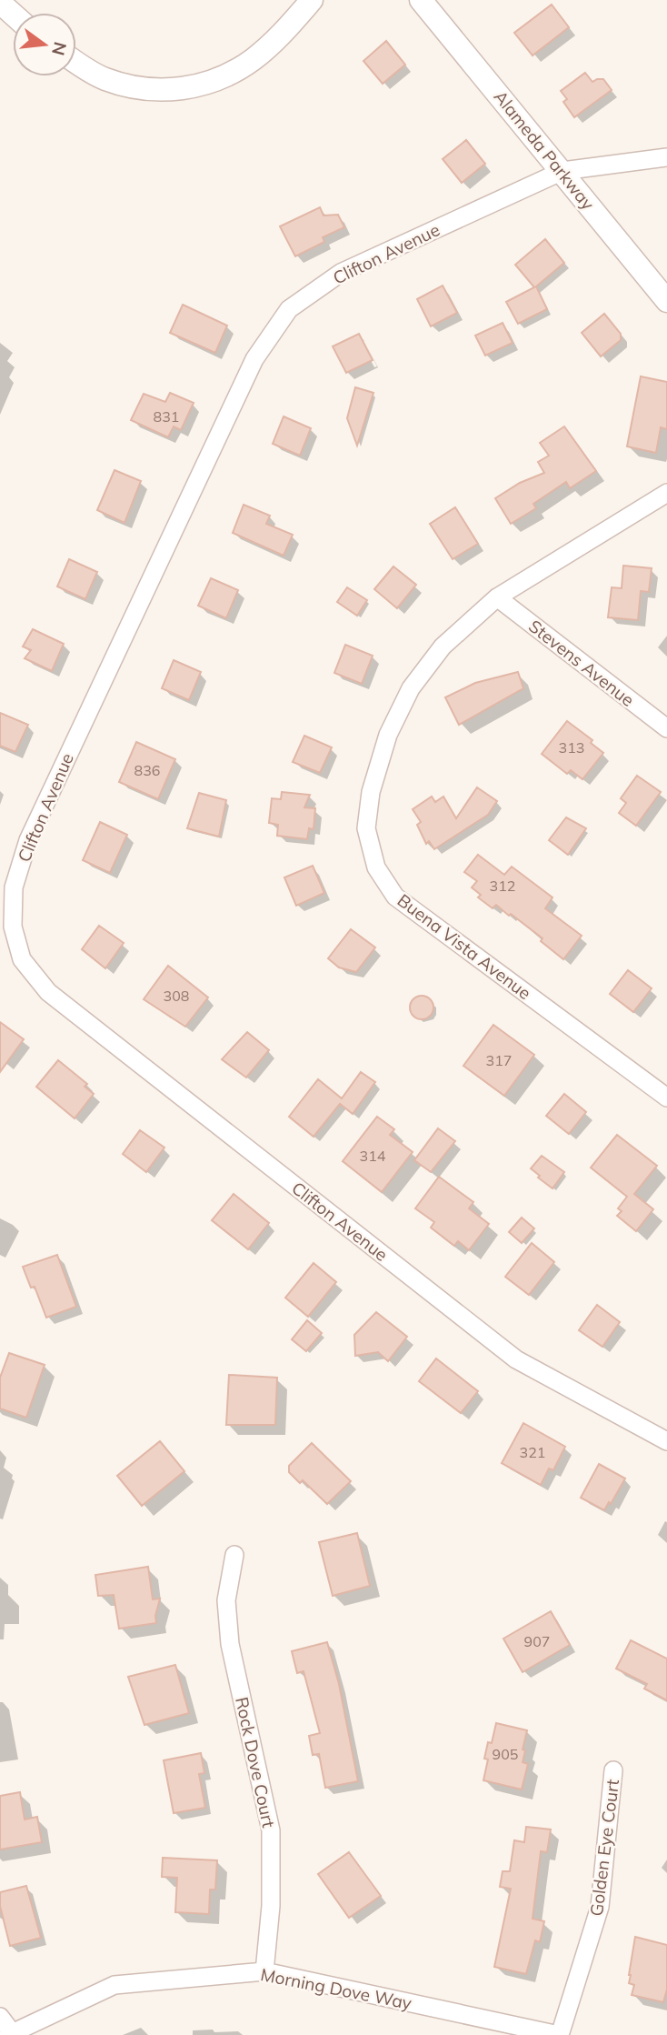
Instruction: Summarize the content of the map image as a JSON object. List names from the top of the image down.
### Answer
{
  "streets": {
    "street": [
      "Alameda Parkway",
      "Clifton Avenue",
      "Stevens Avenue",
      "Buena Vista Avenue",
      "Rock Dove Court",
      "Golden Eye Court",
      "Morning Dove Way"
    ]
  },
  "crossings": [
    ["Alameda Parkway", "Clifton Avenue"],
    ["Stevens Avenue", "Buena Vista Avenue"],
    ["Rock Dove Court", "Morning Dove Way"],
    ["Golden Eye Court", "Morning Dove Way"]
  ],
  "house_numbers": [
    "831",
    "313",
    "836",
    "312",
    "308",
    "317",
    "314",
    "321",
    "907",
    "905"
  ],
  "north": "right"
}
